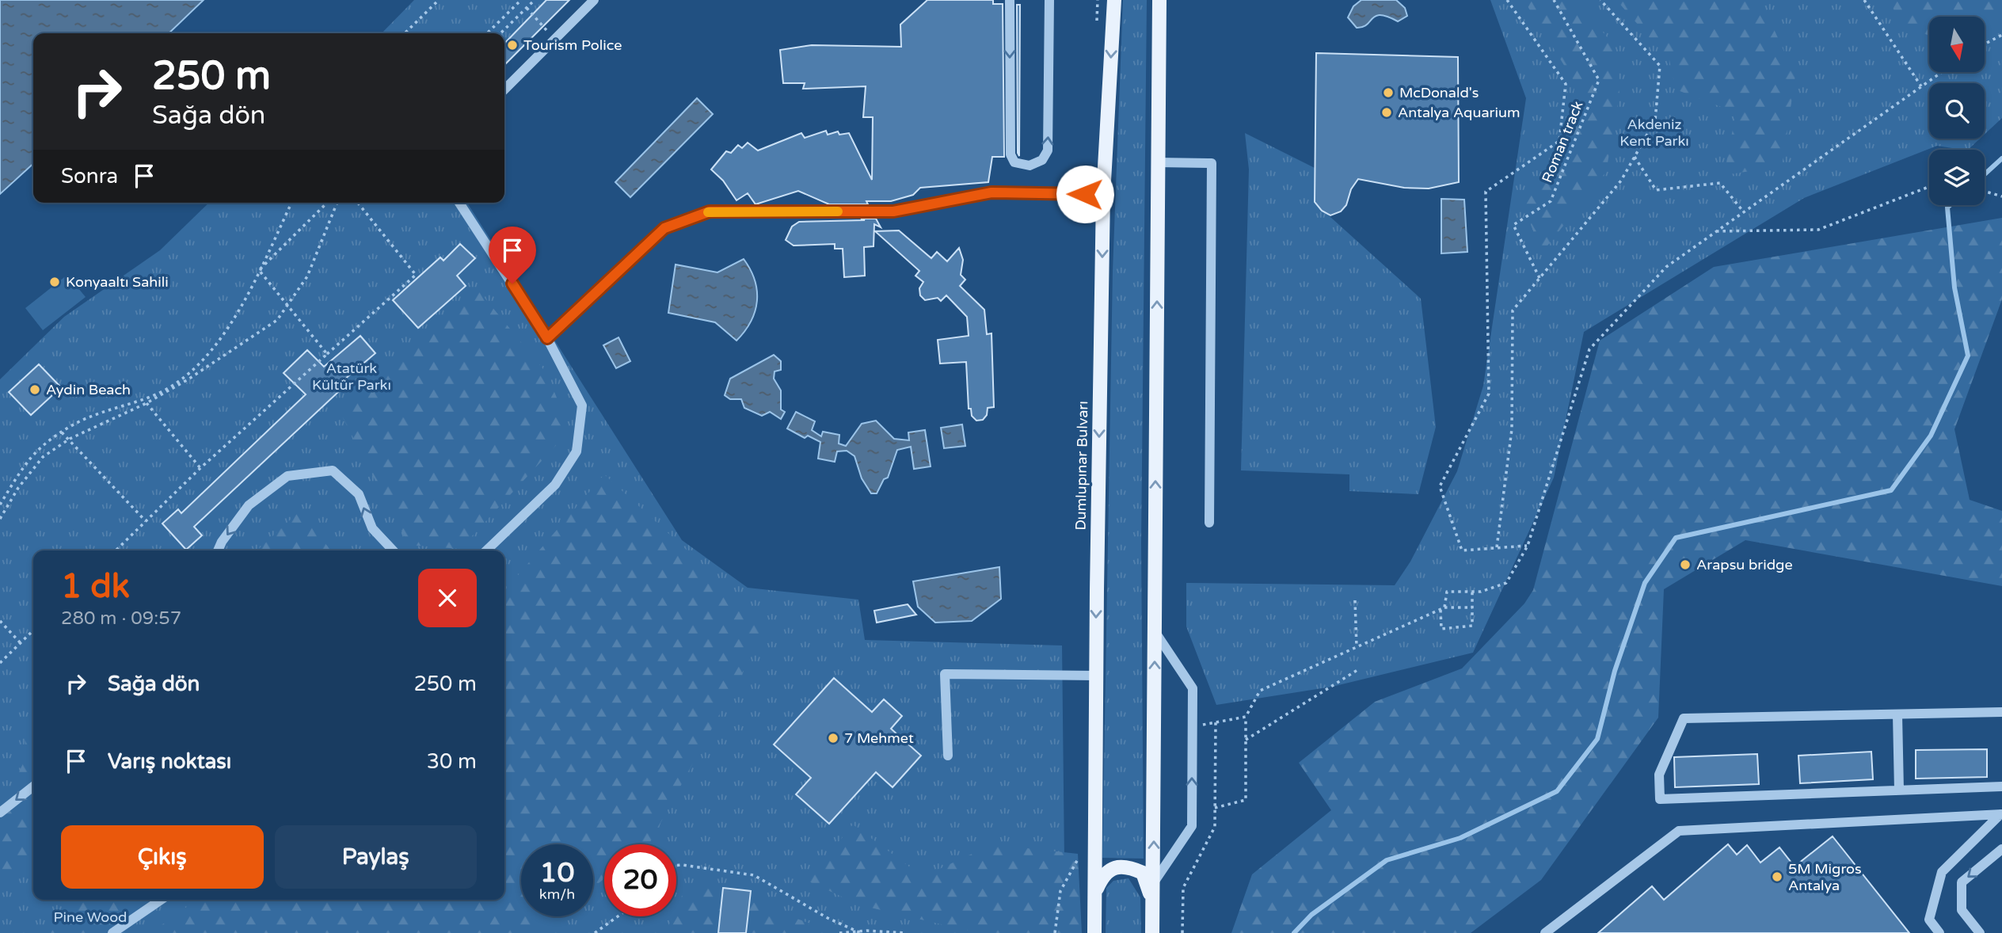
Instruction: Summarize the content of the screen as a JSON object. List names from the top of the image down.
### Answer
{
  "streets": {
    "main road": ["Dumlupınar Bulvarı"],
    "path": ["Roman track"]
  },
  "parks": ["Akdeniz Kent Parkı", "Atatürk Kültür Parkı", "Pine Wood"],
  "places": [
    "Tourism Police",
    "McDonald's",
    "Antalya Aquarium",
    "Konyaaltı Sahili",
    "Aydin Beach",
    "Arapsu bridge",
    "7 Mehmet",
    "5M Migros Antalya"
  ],
  "north": "bottom",
  "page": {
    "turn": ["250 m", "Sağa dön"],
    "then": "Sonra",
    "heading": ["1 dk", "280 m · 09:57"],
    "list": [
      {
        "name": "Sağa dön",
        "value": "250 m"
      },
      {
        "name": "Varış noktası",
        "value": "30 m"
      }
    ],
    "buttons": ["Çıkış", "Paylaş"],
    "speed": "10 km/h",
    "limit": "20"
  }
}
